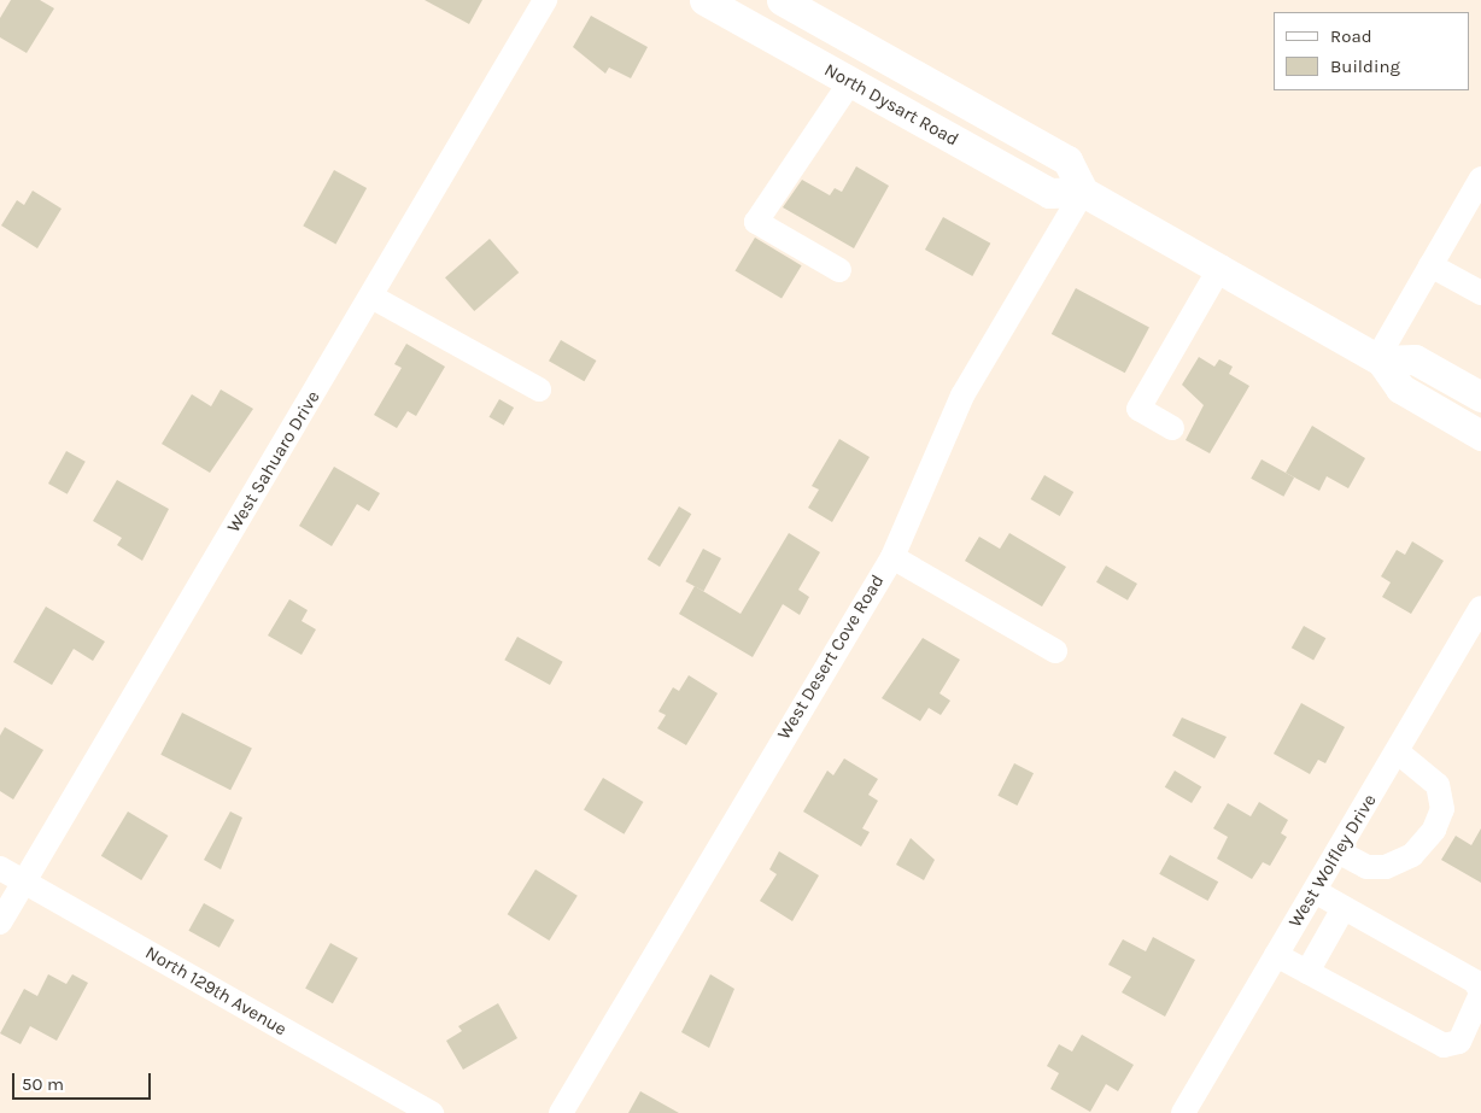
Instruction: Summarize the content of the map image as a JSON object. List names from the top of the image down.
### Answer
{
  "streets": {
    "main road": ["North Dysart Road"],
    "street": [
      "West Sahuaro Drive",
      "West Desert Cove Road",
      "West Wolfley Drive",
      "North 129th Avenue"
    ]
  },
  "crossings": [
    ["North Dysart Road", "West Desert Cove Road"],
    ["West Sahuaro Drive", "North 129th Avenue"]
  ],
  "legend": ["Road", "Building"],
  "scale_bar": "50 m"
}
